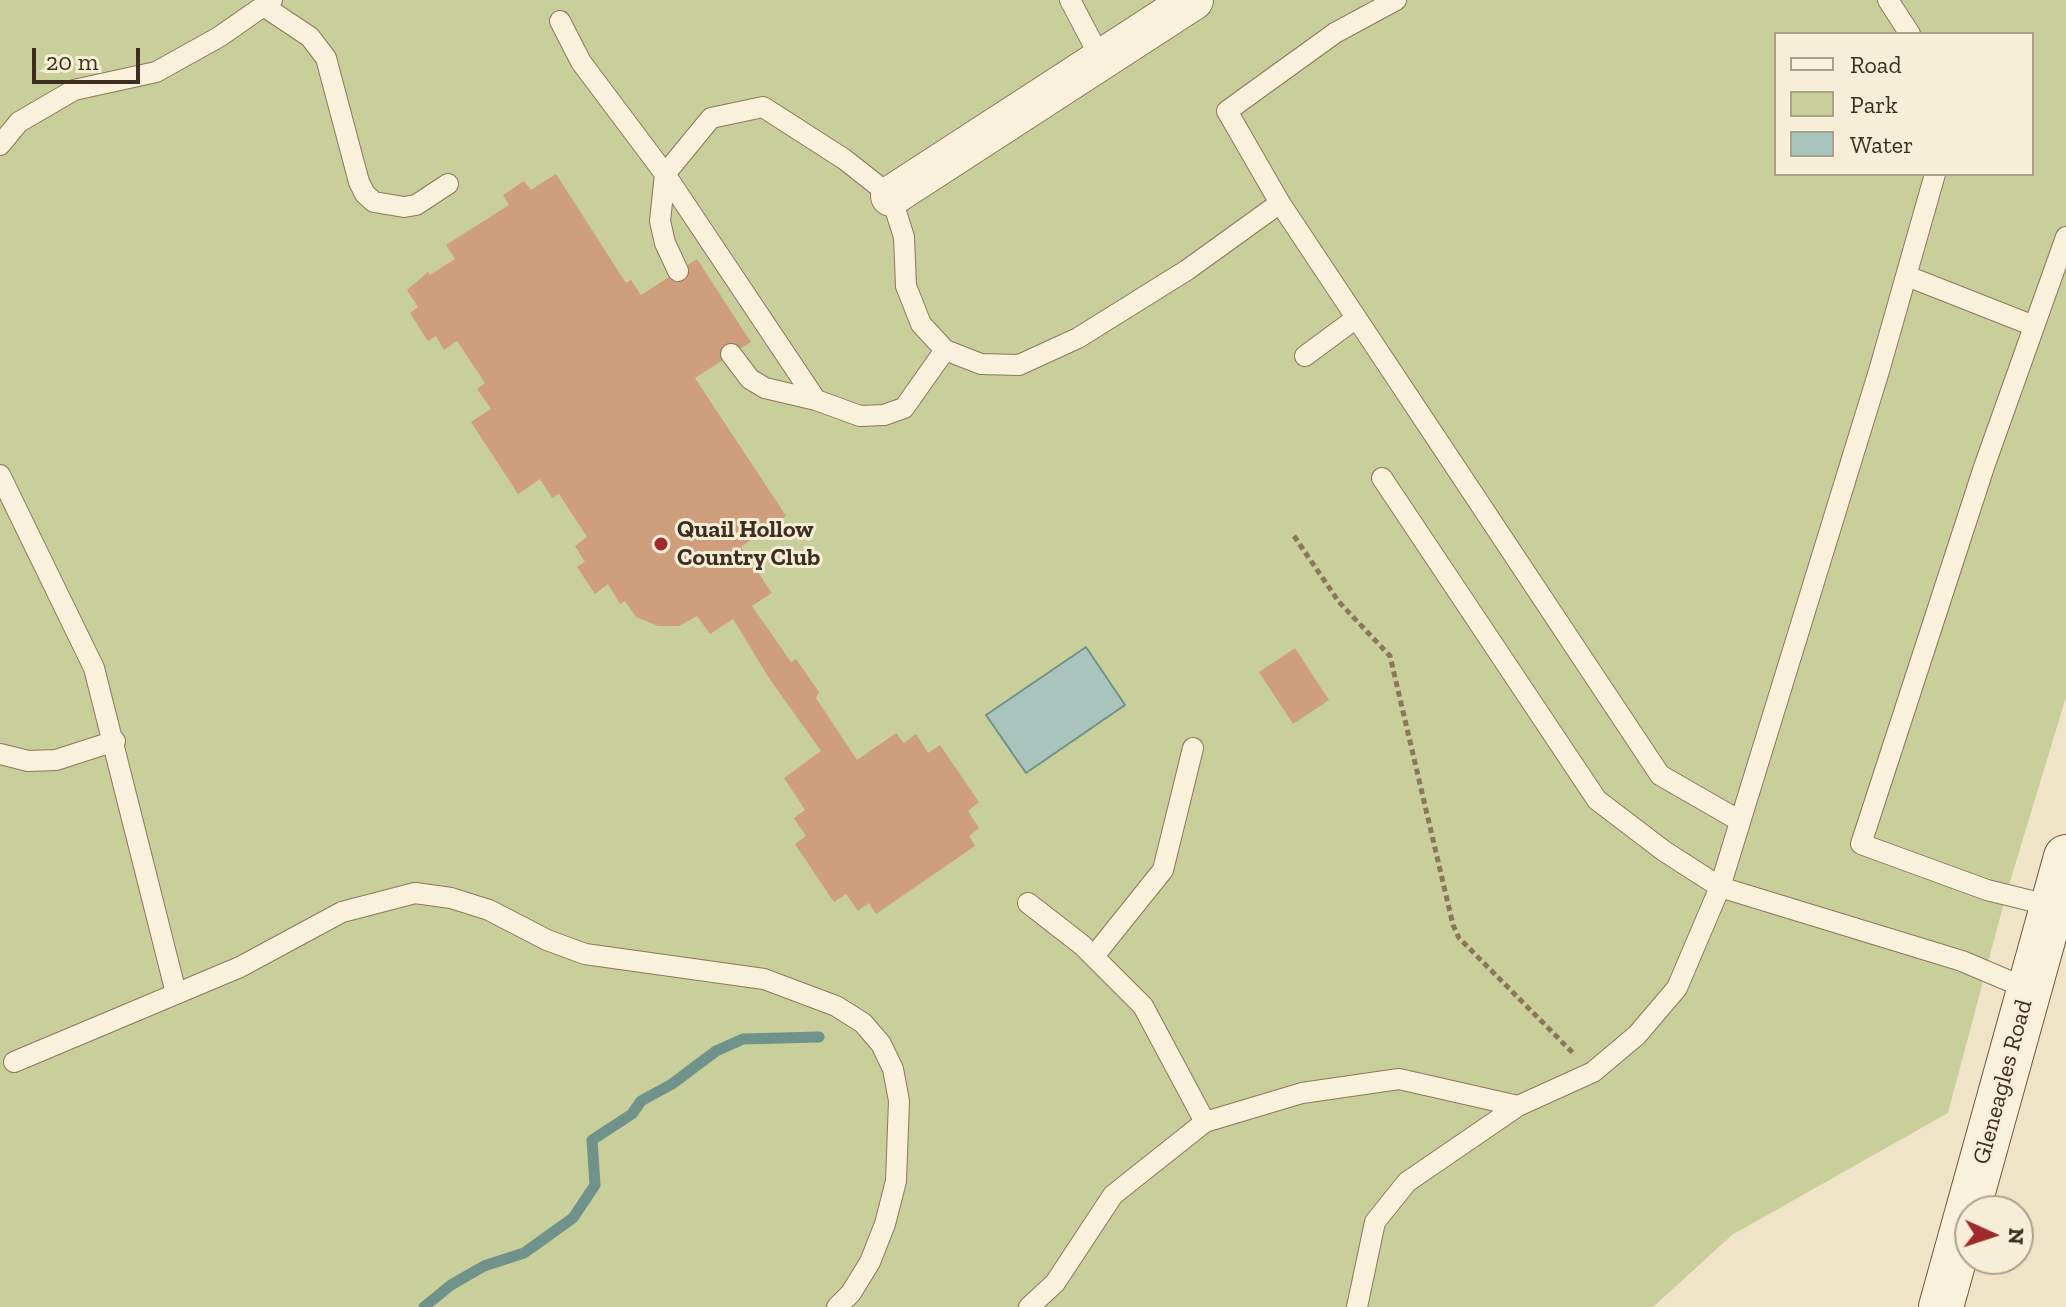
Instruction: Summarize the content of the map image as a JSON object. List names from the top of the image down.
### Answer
{
  "streets": {
    "street": ["Gleneagles Road"]
  },
  "places": ["Quail Hollow Country Club"],
  "legend": ["Road", "Park", "Water"],
  "scale_bar": "20 m",
  "north": "right"
}
